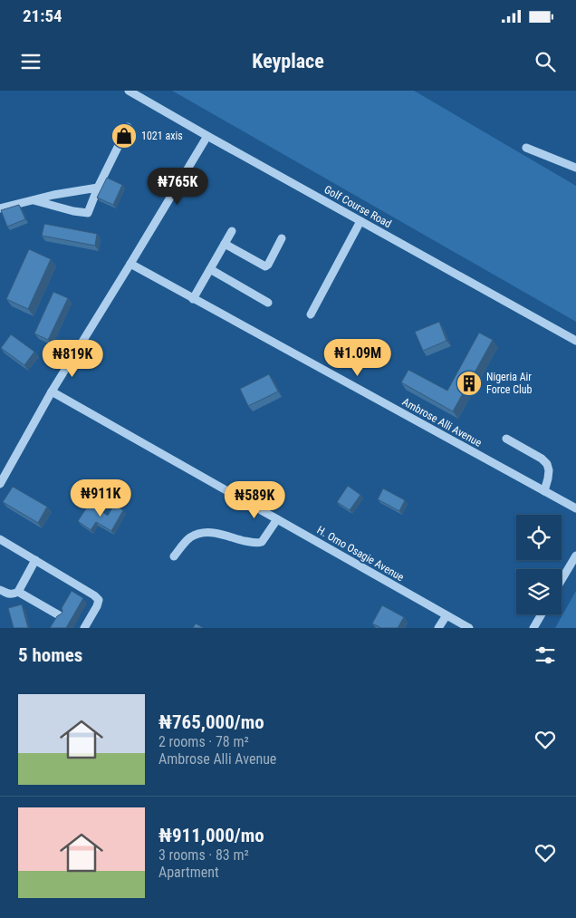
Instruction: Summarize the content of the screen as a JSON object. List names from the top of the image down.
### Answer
{
  "streets": {
    "street": ["Golf Course Road", "Ambrose Alli Avenue", "H. Omo Osagie Avenue"]
  },
  "places": {
    "shop": ["1021 axis"],
    "building": ["Nigeria Air Force Club"]
  },
  "page": {
    "status": "21:54",
    "header": "Keyplace",
    "price": [
      "₦765K",
      "₦1.09M",
      "₦819K",
      "₦911K",
      "₦589K"
    ],
    "heading": "5 homes",
    "list": [
      {
        "name": "₦765,000/mo",
        "note": "2 rooms · 78 m² · Ambrose Alli Avenue"
      },
      {
        "name": "₦911,000/mo",
        "note": "3 rooms · 83 m² · Apartment"
      }
    ]
  }
}
